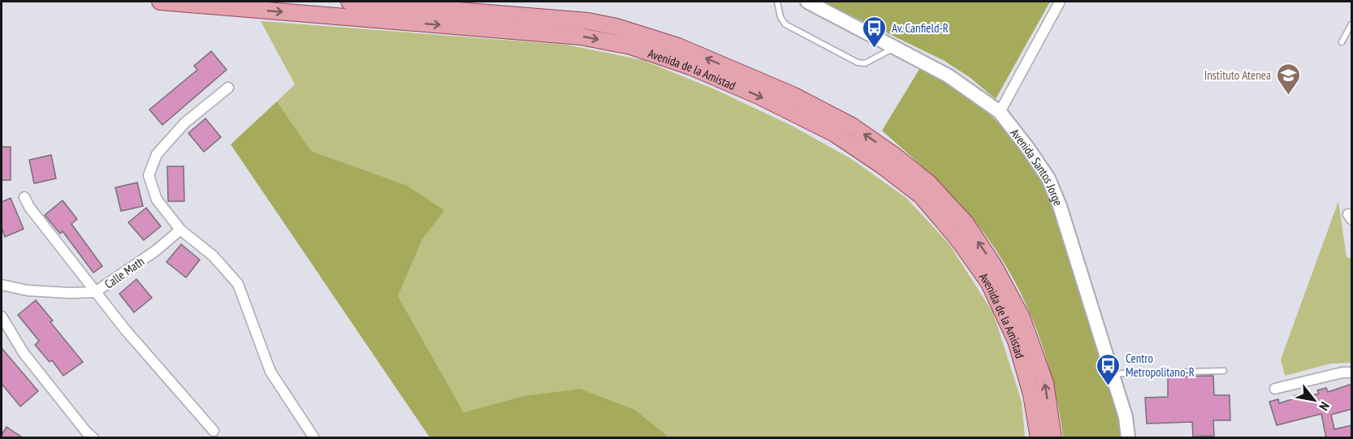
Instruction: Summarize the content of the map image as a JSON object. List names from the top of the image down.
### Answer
{
  "streets": {
    "main road": ["Avenida de la Amistad", "Avenida Santos Jorge"],
    "street": ["Calle Math"]
  },
  "places": {
    "bus stop": ["Av. Canfield-R", "Centro Metropolitano-R"],
    "school or university": ["Instituto Atenea"]
  },
  "north": "bottom right"
}
